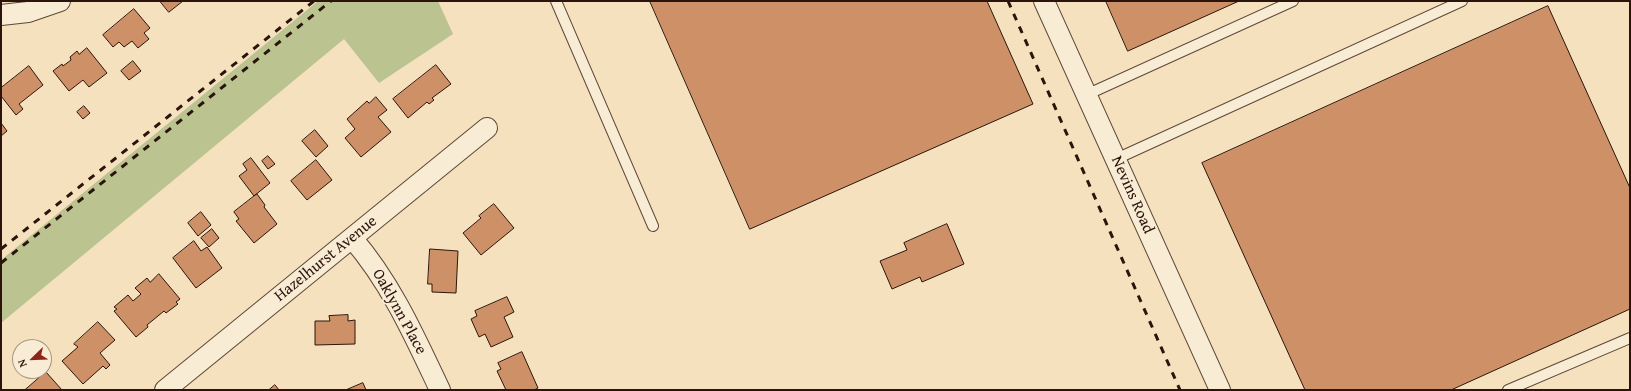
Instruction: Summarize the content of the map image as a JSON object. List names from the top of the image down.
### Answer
{
  "streets": {
    "street": ["Nevins Road", "Hazelhurst Avenue", "Oaklynn Place"]
  },
  "crossings": [
    ["Hazelhurst Avenue", "Oaklynn Place"]
  ],
  "north": "bottom left"
}
